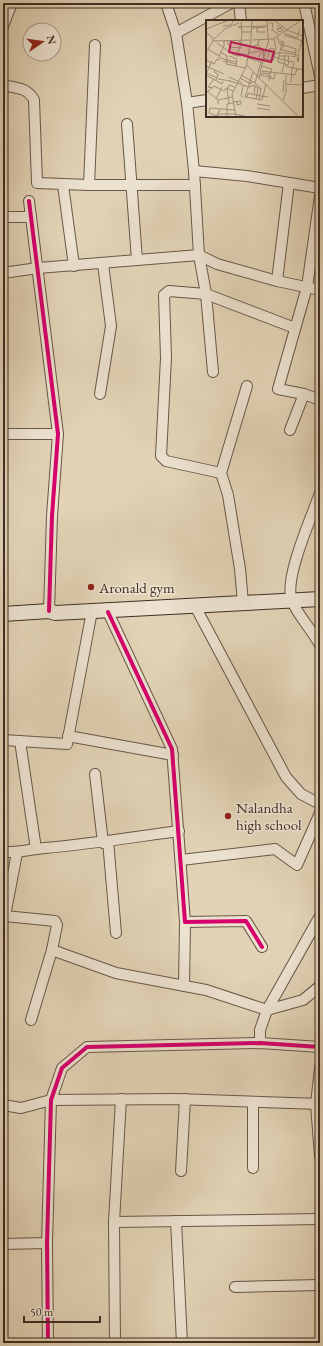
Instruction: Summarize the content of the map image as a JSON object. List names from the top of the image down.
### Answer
{
  "places": ["Aronald gym", "Nalandha high school"],
  "scale_bar": "50 m",
  "north": "right"
}
